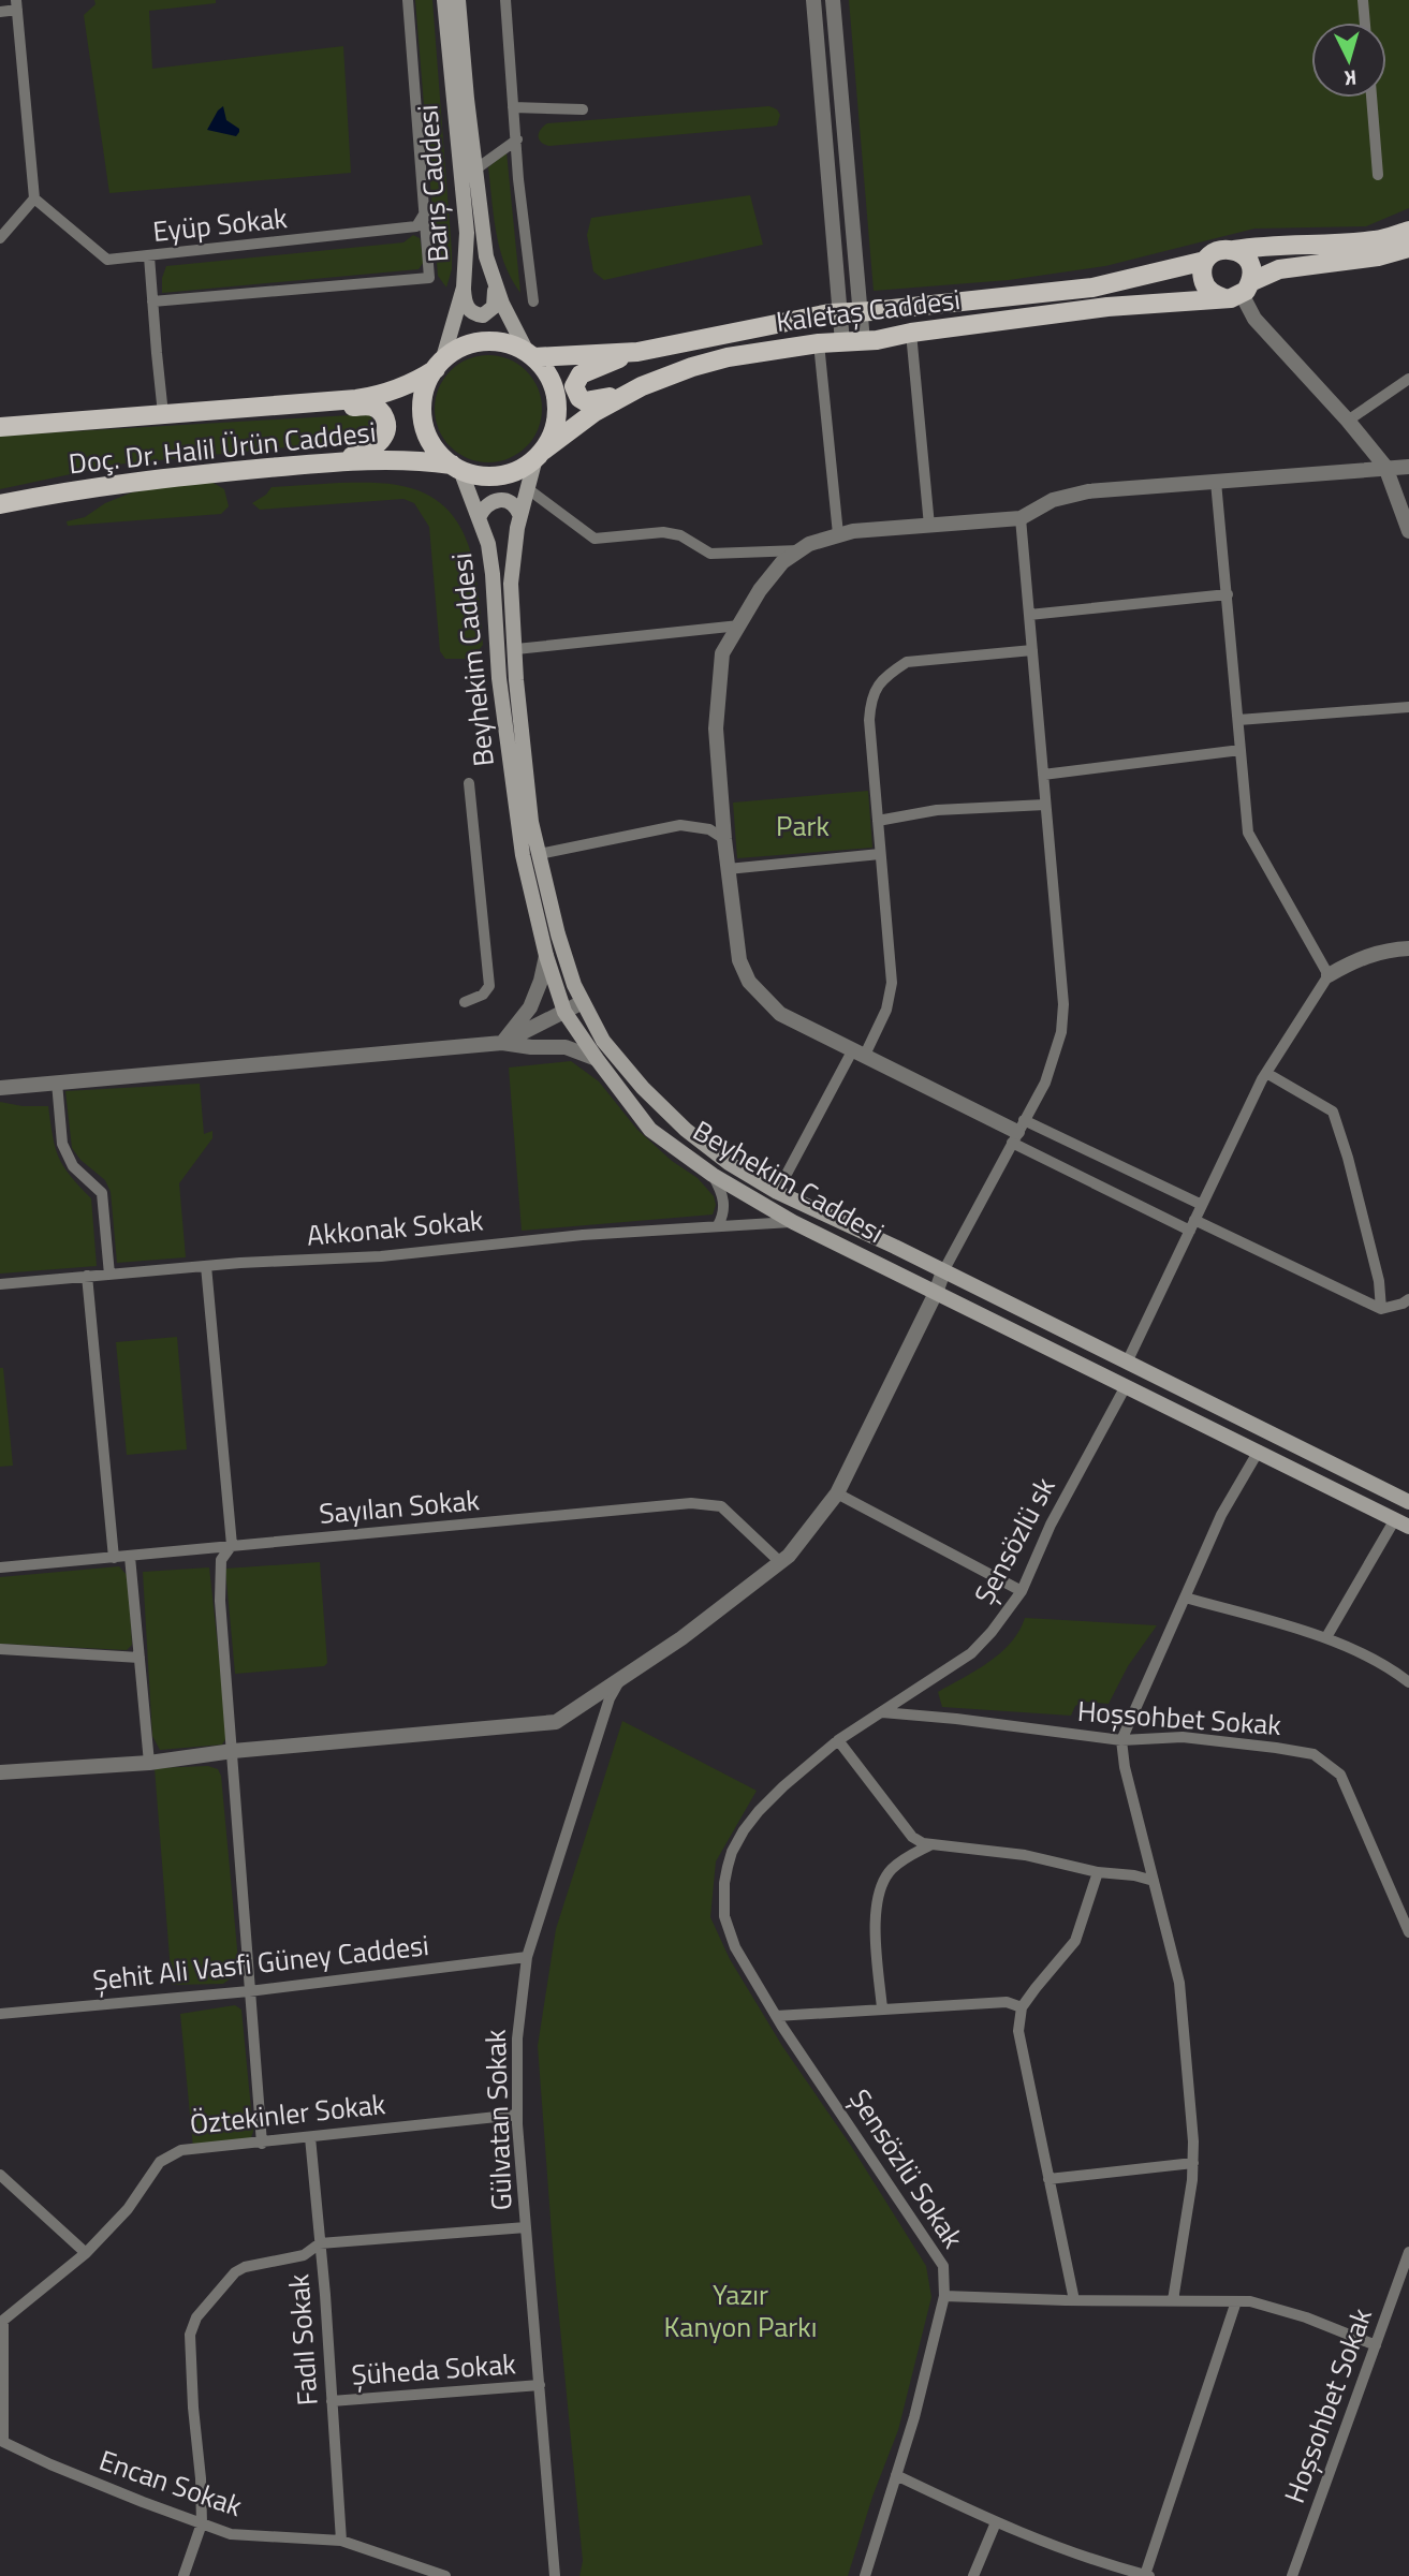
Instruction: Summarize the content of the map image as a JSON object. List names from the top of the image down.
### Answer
{
  "streets": {
    "main road": [
      "Barış Caddesi",
      "Kaletaş Caddesi",
      "Doç. Dr. Halil Ürün Caddesi",
      "Beyhekim Caddesi"
    ],
    "street": [
      "Eyüp Sokak",
      "Akkonak Sokak",
      "Sayılan Sokak",
      "Şensözlü sk",
      "Hoşsohbet Sokak",
      "Şehit Ali Vasfi Güney Caddesi",
      "Öztekinler Sokak",
      "Gülvatan Sokak",
      "Şensözlü Sokak",
      "Fadıl Sokak",
      "Şüheda Sokak",
      "Encan Sokak"
    ]
  },
  "crossings": [
    ["Barış Caddesi", "Kaletaş Caddesi"],
    ["Barış Caddesi", "Doç. Dr. Halil Ürün Caddesi"],
    ["Barış Caddesi", "Beyhekim Caddesi"],
    ["Kaletaş Caddesi", "Doç. Dr. Halil Ürün Caddesi"],
    ["Kaletaş Caddesi", "Beyhekim Caddesi"],
    ["Doç. Dr. Halil Ürün Caddesi", "Beyhekim Caddesi"],
    ["Beyhekim Caddesi", "Akkonak Sokak"],
    ["Beyhekim Caddesi", "Şensözlü sk"],
    ["Şensözlü sk", "Hoşsohbet Sokak"],
    ["Şensözlü sk", "Şensözlü Sokak"],
    ["Şehit Ali Vasfi Güney Caddesi", "Gülvatan Sokak"],
    ["Öztekinler Sokak", "Gülvatan Sokak"],
    ["Öztekinler Sokak", "Fadıl Sokak"],
    ["Öztekinler Sokak", "Encan Sokak"],
    ["Gülvatan Sokak", "Şüheda Sokak"],
    ["Fadıl Sokak", "Şüheda Sokak"],
    ["Fadıl Sokak", "Encan Sokak"]
  ],
  "parks": ["Park", "Yazır Kanyon Parkı"],
  "north": "bottom"
}
